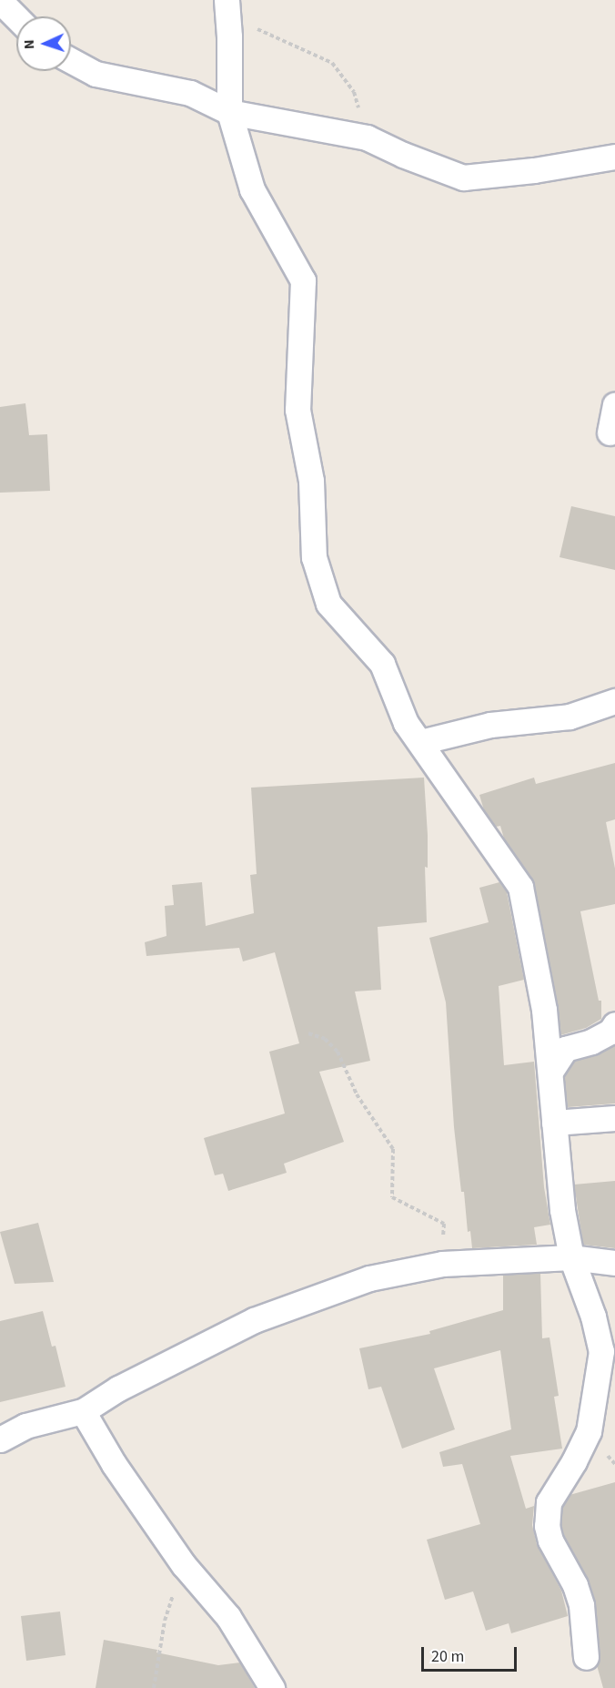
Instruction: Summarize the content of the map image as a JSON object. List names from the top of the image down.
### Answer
{
  "scale_bar": "20 m",
  "north": "left"
}
